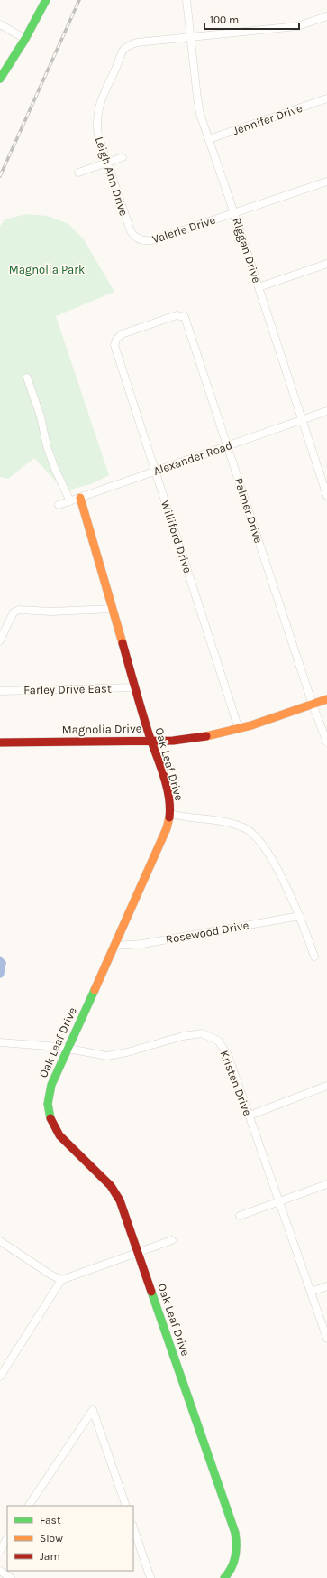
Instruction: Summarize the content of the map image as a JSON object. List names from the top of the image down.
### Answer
{
  "streets": {
    "street": [
      "Jennifer Drive",
      "Leigh Ann Drive",
      "Valerie Drive",
      "Riggan Drive",
      "Alexander Road",
      "Palmer Drive",
      "Williford Drive",
      "Farley Drive East",
      "Magnolia Drive",
      "Oak Leaf Drive",
      "Rosewood Drive",
      "Kristen Drive"
    ]
  },
  "crossings": [
    ["Jennifer Drive", "Riggan Drive"],
    ["Leigh Ann Drive", "Valerie Drive"],
    ["Leigh Ann Drive", "Riggan Drive"],
    ["Valerie Drive", "Riggan Drive"],
    ["Riggan Drive", "Alexander Road"],
    ["Alexander Road", "Palmer Drive"],
    ["Alexander Road", "Williford Drive"],
    ["Alexander Road", "Oak Leaf Drive"],
    ["Palmer Drive", "Williford Drive"],
    ["Palmer Drive", "Magnolia Drive"],
    ["Williford Drive", "Magnolia Drive"],
    ["Farley Drive East", "Oak Leaf Drive"],
    ["Magnolia Drive", "Oak Leaf Drive"],
    ["Oak Leaf Drive", "Rosewood Drive"],
    ["Oak Leaf Drive", "Kristen Drive"]
  ],
  "parks": ["Magnolia Park"],
  "legend": ["Fast", "Slow", "Jam"],
  "scale_bar": "100 m"
}
